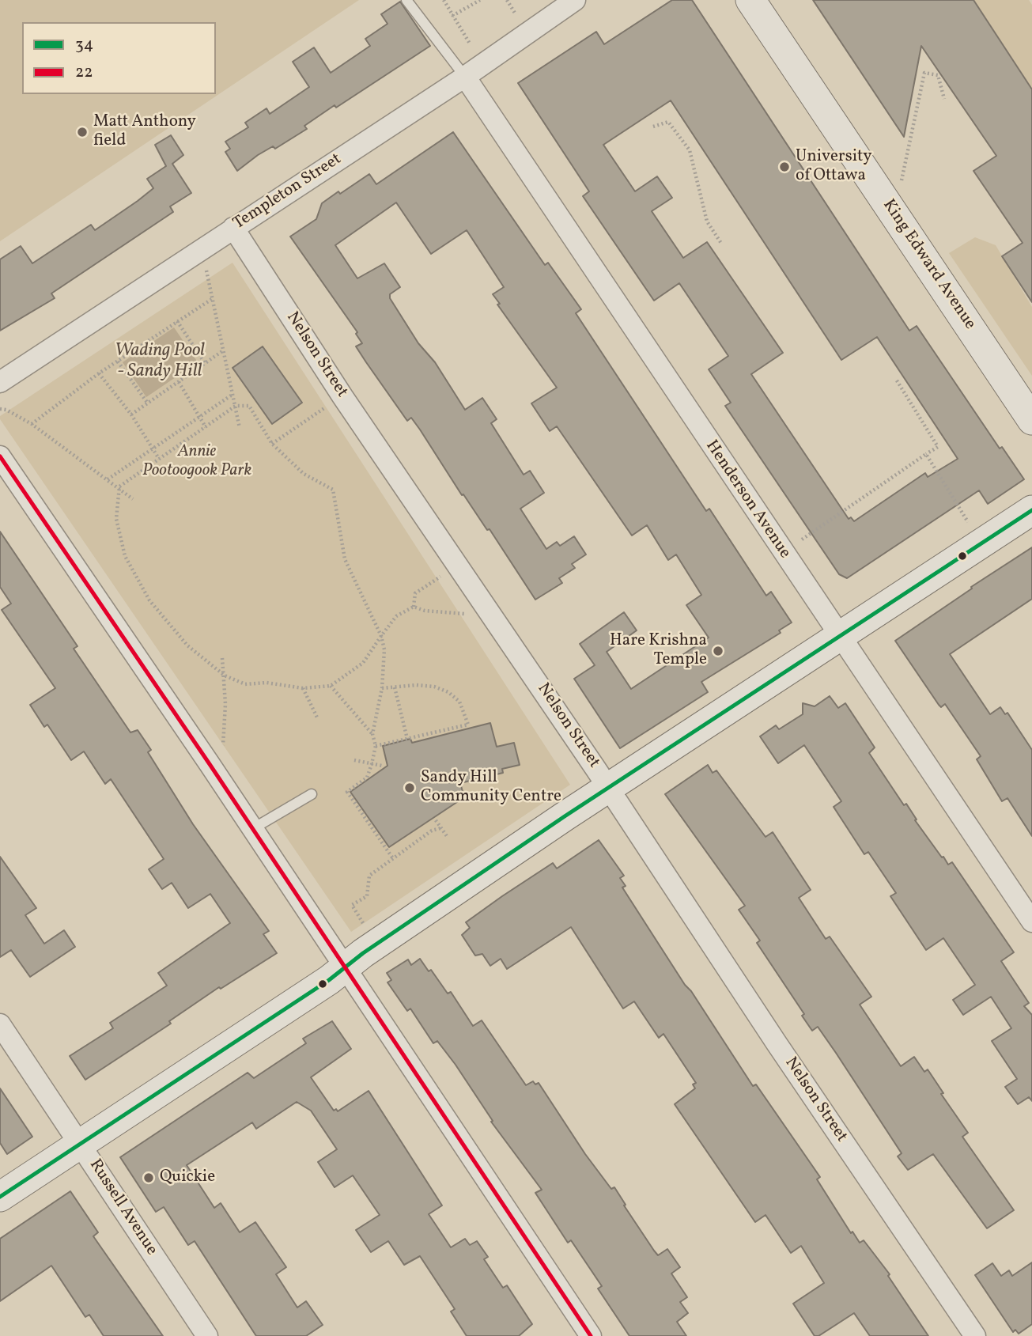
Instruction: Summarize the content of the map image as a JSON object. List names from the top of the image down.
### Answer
{
  "streets": {
    "street": [
      "Templeton Street",
      "King Edward Avenue",
      "Nelson Street",
      "Henderson Avenue",
      "Russell Avenue"
    ]
  },
  "crossings": [
    ["Templeton Street", "Nelson Street"],
    ["Templeton Street", "Henderson Avenue"]
  ],
  "water": ["Wading Pool - Sandy Hill"],
  "parks": ["Annie Pootoogook Park"],
  "places": [
    "Matt Anthony field",
    "University of Ottawa",
    "Hare Krishna Temple",
    "Sandy Hill Community Centre",
    "Quickie"
  ],
  "lines": ["transit line 22", "transit line 34"],
  "legend": ["34", "22"]
}
